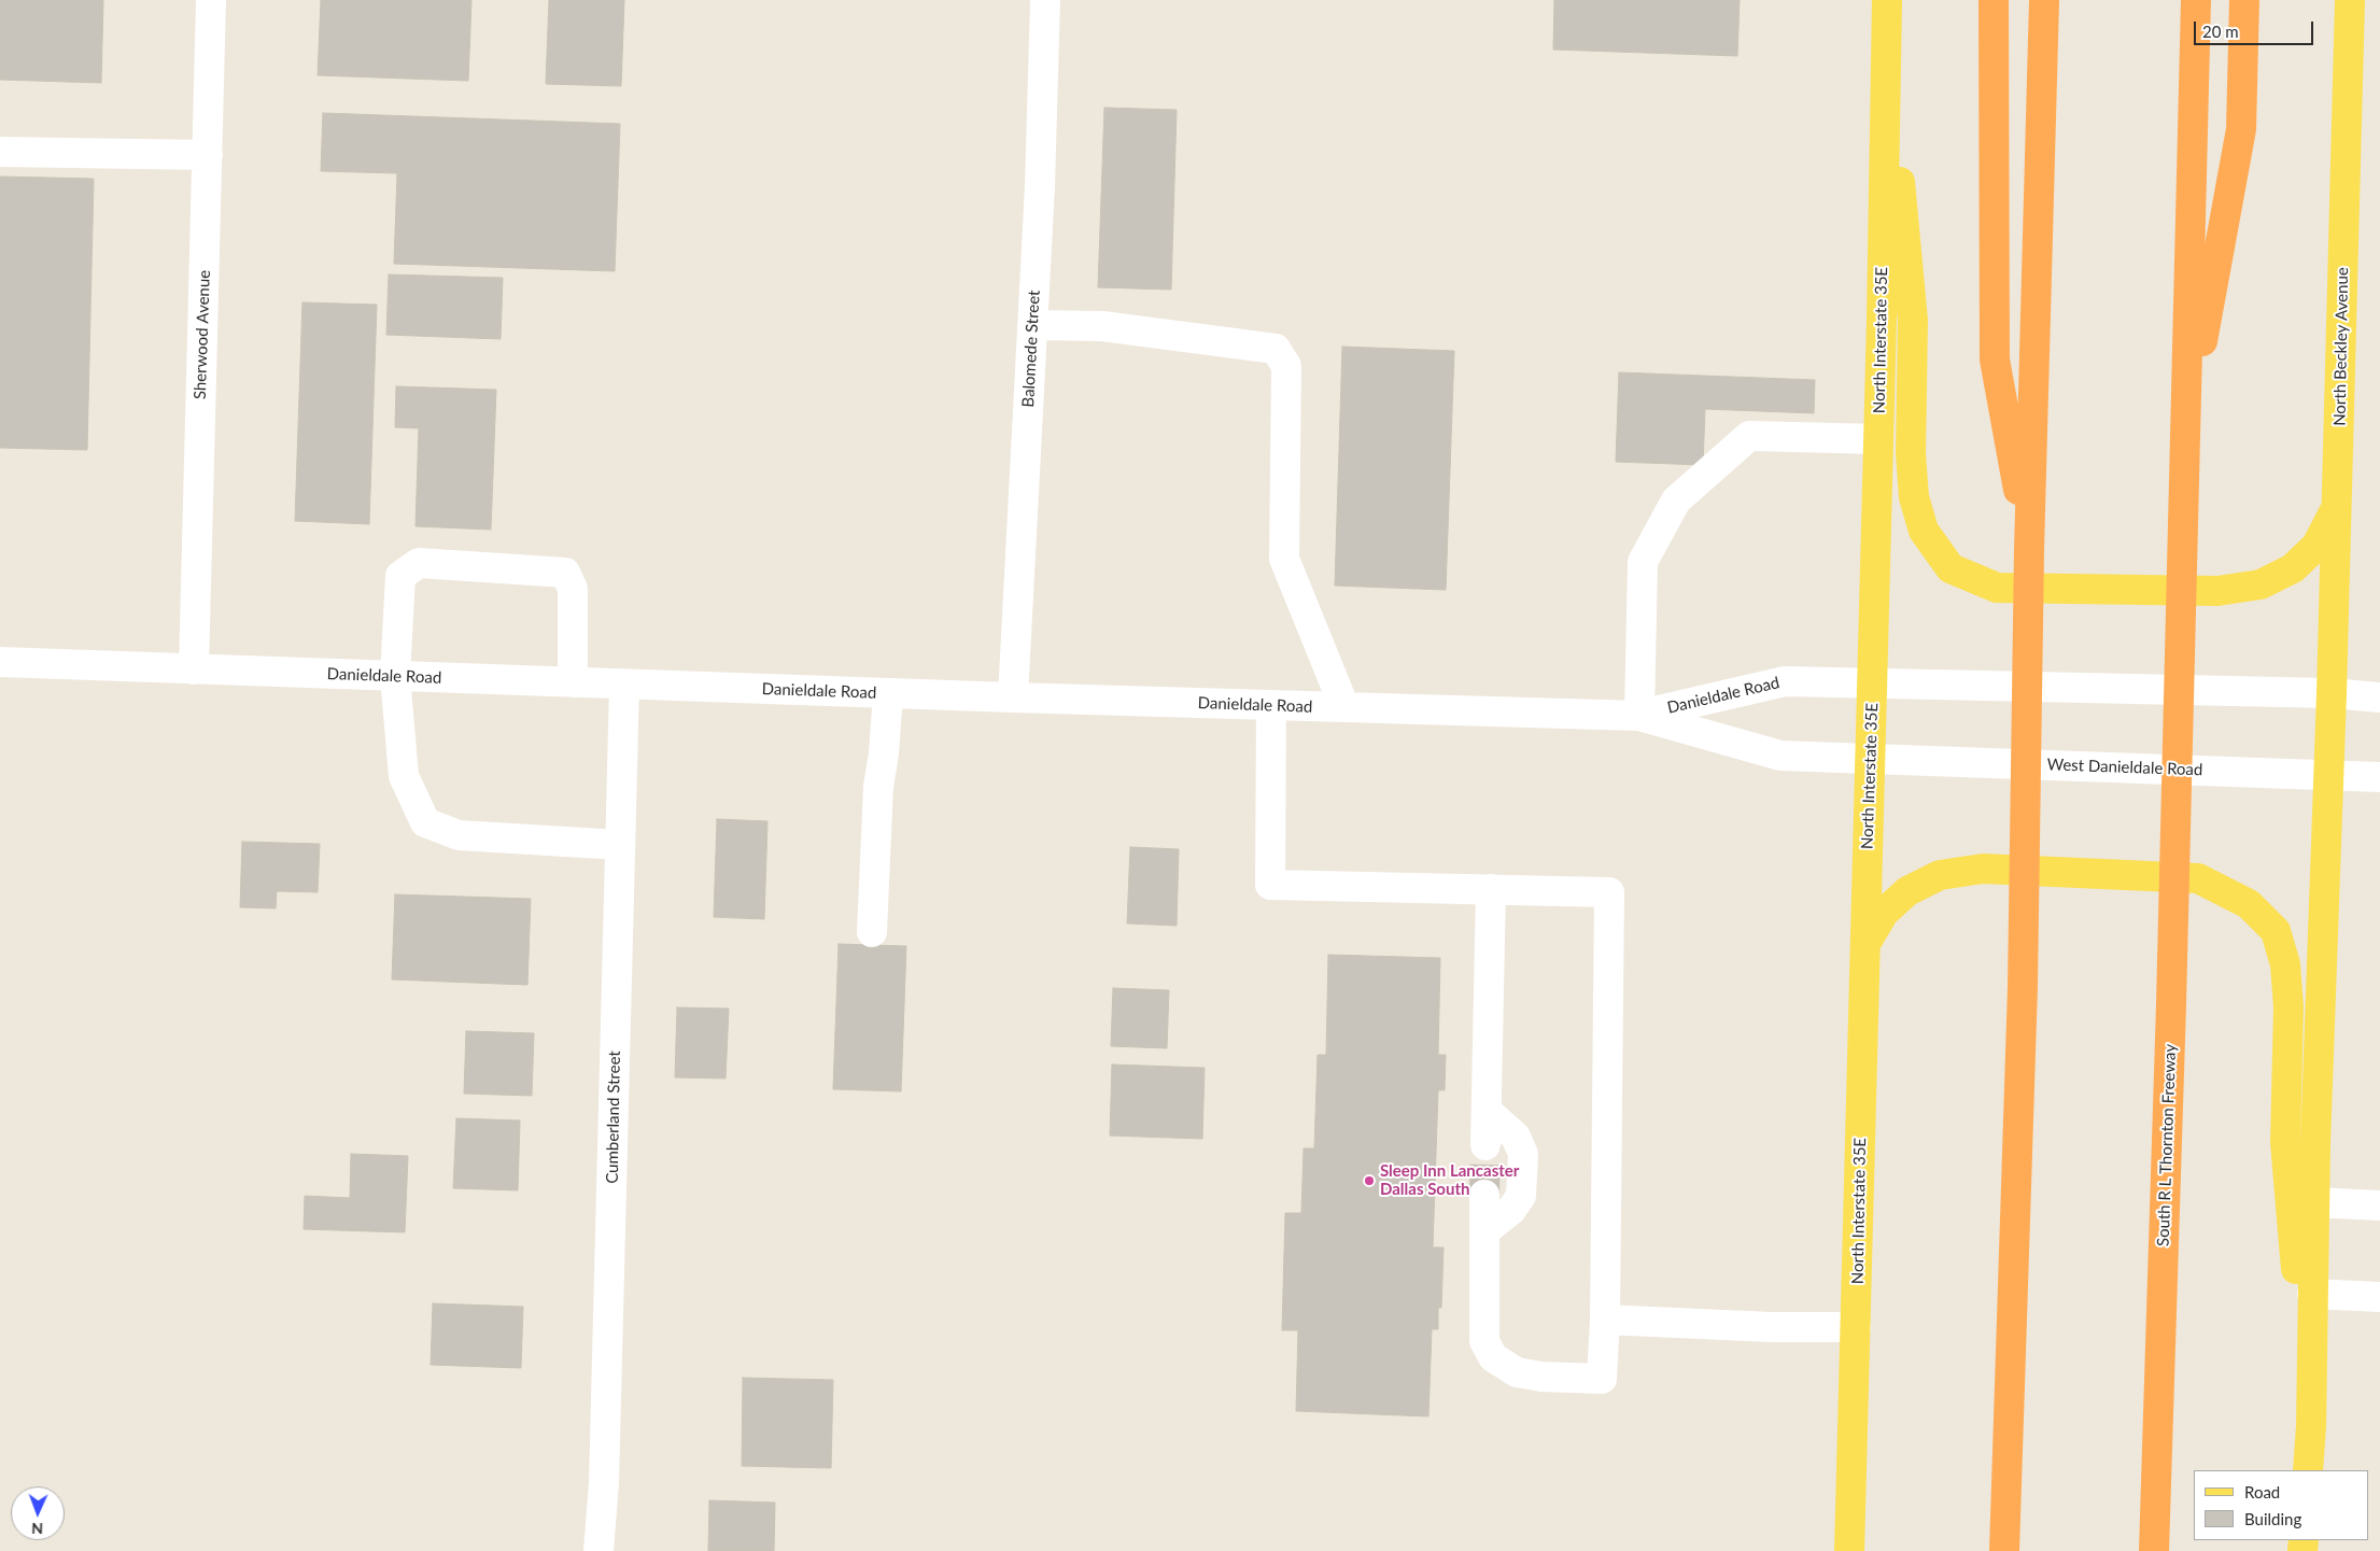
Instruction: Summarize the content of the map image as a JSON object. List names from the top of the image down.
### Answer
{
  "streets": {
    "highway": ["South R L Thornton Freeway"],
    "main road": ["North Interstate 35E", "North Beckley Avenue"],
    "street": [
      "Sherwood Avenue",
      "Balomede Street",
      "Danieldale Road",
      "West Danieldale Road",
      "Cumberland Street"
    ]
  },
  "crossings": [
    ["Sherwood Avenue", "Danieldale Road"],
    ["North Interstate 35E", "Danieldale Road"],
    ["North Interstate 35E", "West Danieldale Road"],
    ["Balomede Street", "Danieldale Road"],
    ["Danieldale Road", "West Danieldale Road"],
    ["Danieldale Road", "Cumberland Street"]
  ],
  "places": ["Sleep Inn Lancaster Dallas South"],
  "legend": ["Road", "Building"],
  "scale_bar": "20 m",
  "north": "bottom"
}
